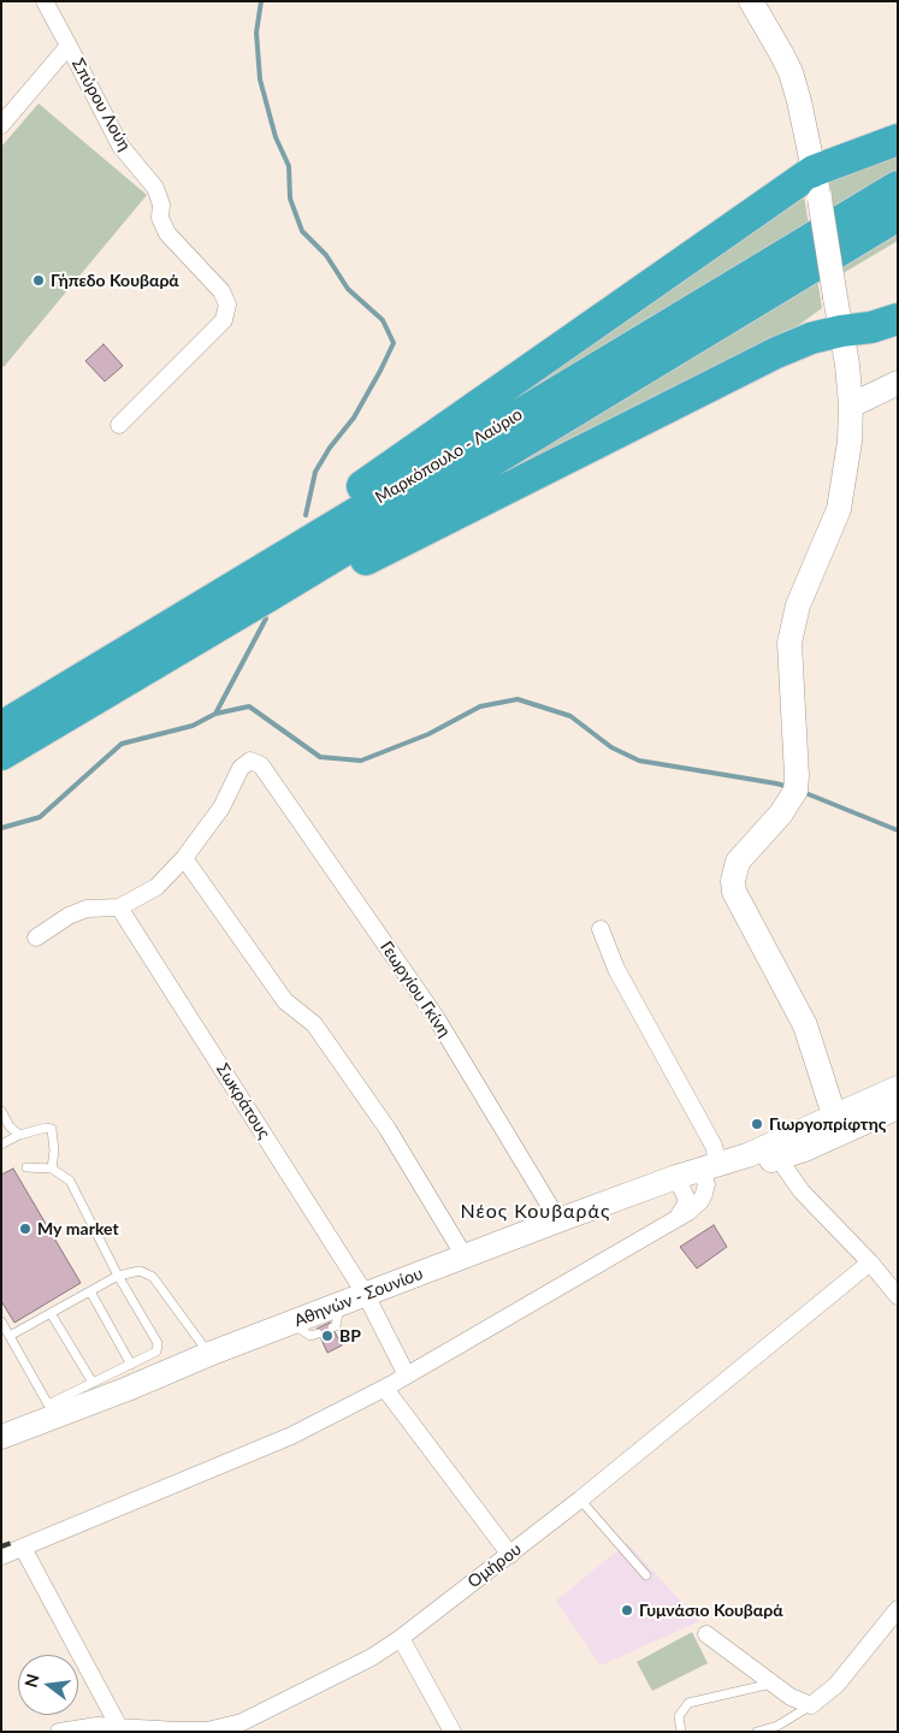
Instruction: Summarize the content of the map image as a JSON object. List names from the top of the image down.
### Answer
{
  "streets": {
    "highway": ["Μαρκόπουλο - Λαύριο"],
    "main road": ["Αθηνών - Σουνίου"],
    "street": [
      "Σπύρου Λούη",
      "Γεωργίου Γκίνη",
      "Σωκράτους",
      "Ομήρου"
    ]
  },
  "crossings": [
    ["Γεωργίου Γκίνη", "Αθηνών - Σουνίου"],
    ["Σωκράτους", "Αθηνών - Σουνίου"]
  ],
  "districts": ["Νέος Κουβαράς"],
  "places": [
    "Γήπεδο Κουβαρά",
    "Γιωργοπρίφτης",
    "My market",
    "BP",
    "Γυμνάσιο Κουβαρά"
  ],
  "north": "left"
}
